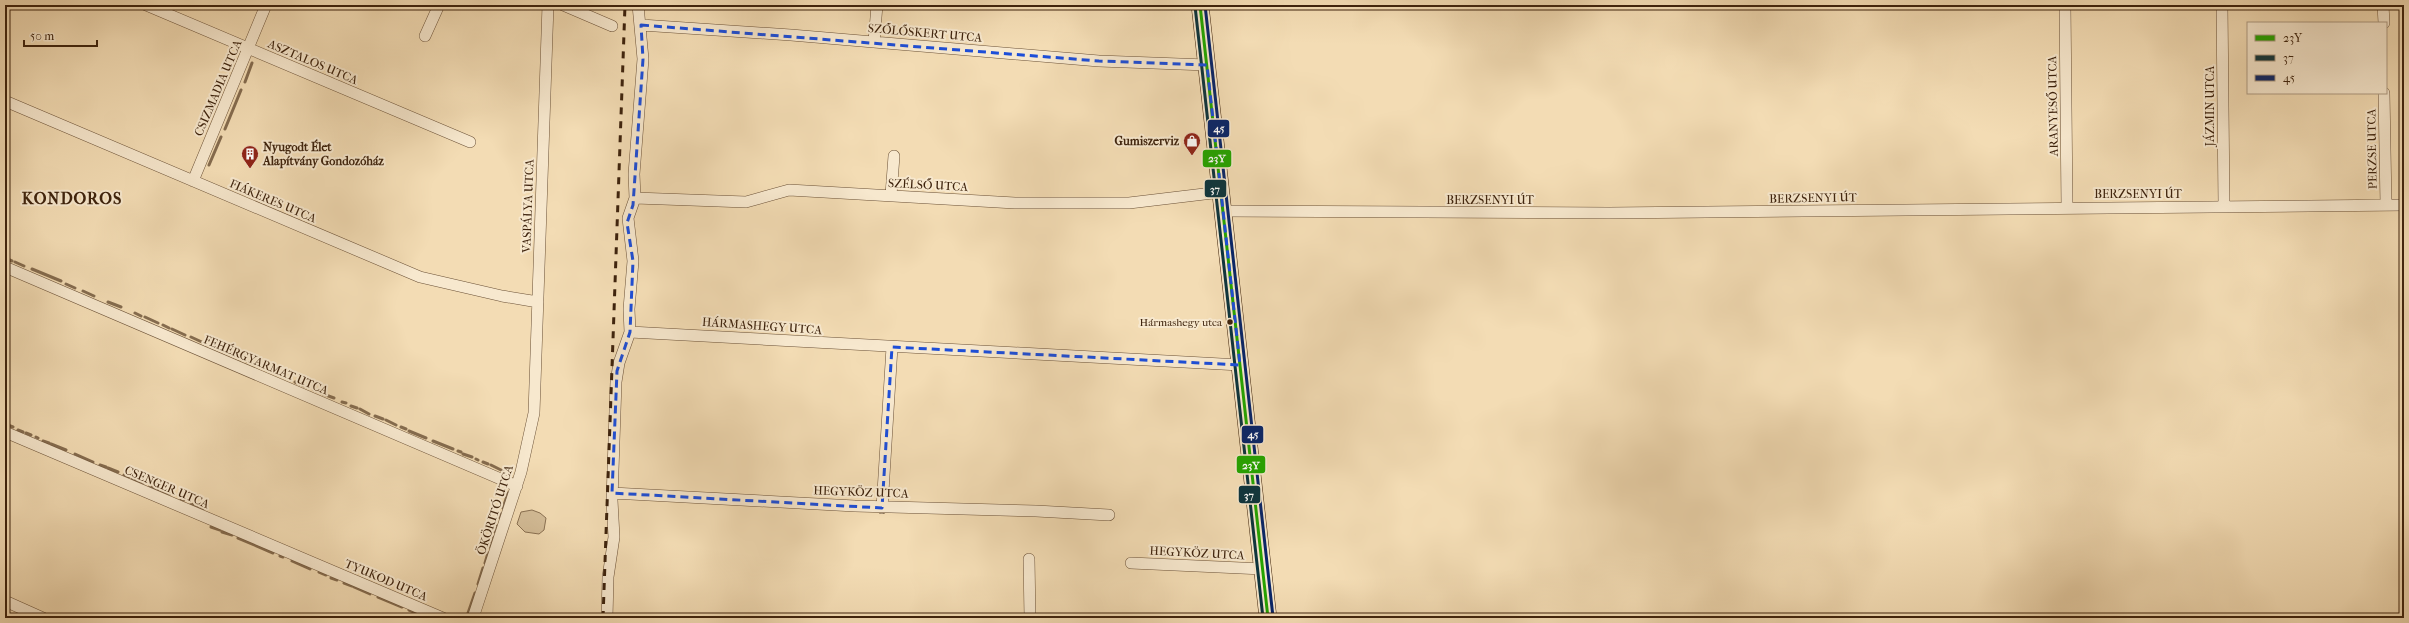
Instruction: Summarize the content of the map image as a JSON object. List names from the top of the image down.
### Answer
{
  "streets": {
    "street": [
      "SZŐLŐSKERT UTCA",
      "ASZTALOS UTCA",
      "CSIZMADIA UTCA",
      "ARANYESŐ UTCA",
      "JÁZMIN UTCA",
      "PERZSE UTCA",
      "SZÉLSŐ UTCA",
      "BERZSENYI ÚT",
      "FIÁKERES UTCA",
      "VASPÁLYA UTCA",
      "HÁRMASHEGY UTCA",
      "FEHÉRGYARMAT UTCA",
      "CSENGER UTCA",
      "HEGYKÖZ UTCA",
      "ÖKÖRITÓ UTCA",
      "TYUKOD UTCA"
    ]
  },
  "crossings": [
    ["ASZTALOS UTCA", "CSIZMADIA UTCA"],
    ["CSIZMADIA UTCA", "FIÁKERES UTCA"],
    ["ARANYESŐ UTCA", "BERZSENYI ÚT"],
    ["JÁZMIN UTCA", "BERZSENYI ÚT"],
    ["PERZSE UTCA", "BERZSENYI ÚT"],
    ["FIÁKERES UTCA", "VASPÁLYA UTCA"],
    ["VASPÁLYA UTCA", "ÖKÖRITÓ UTCA"],
    ["FEHÉRGYARMAT UTCA", "ÖKÖRITÓ UTCA"],
    ["CSENGER UTCA", "TYUKOD UTCA"]
  ],
  "districts": ["KONDOROS"],
  "places": {
    "shop": ["Gumiszerviz"],
    "building": ["Nyugodt Élet Alapítvány Gondozóház"],
    "other": ["Hármashegy utca"]
  },
  "lines": ["transit line 23Y", "transit line 45", "transit line 37"],
  "legend": ["23Y", "37", "45"],
  "scale_bar": "50 m"
}
